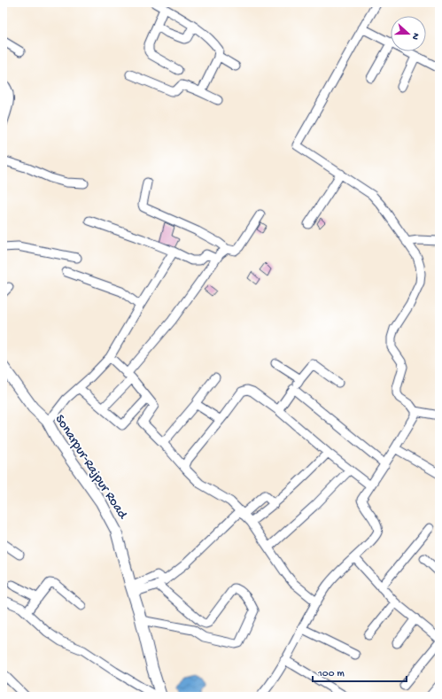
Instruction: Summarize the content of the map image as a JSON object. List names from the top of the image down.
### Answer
{
  "streets": {
    "main road": ["Sonarpur-Rajpur Road"]
  },
  "scale_bar": "100 m",
  "north": "right"
}
